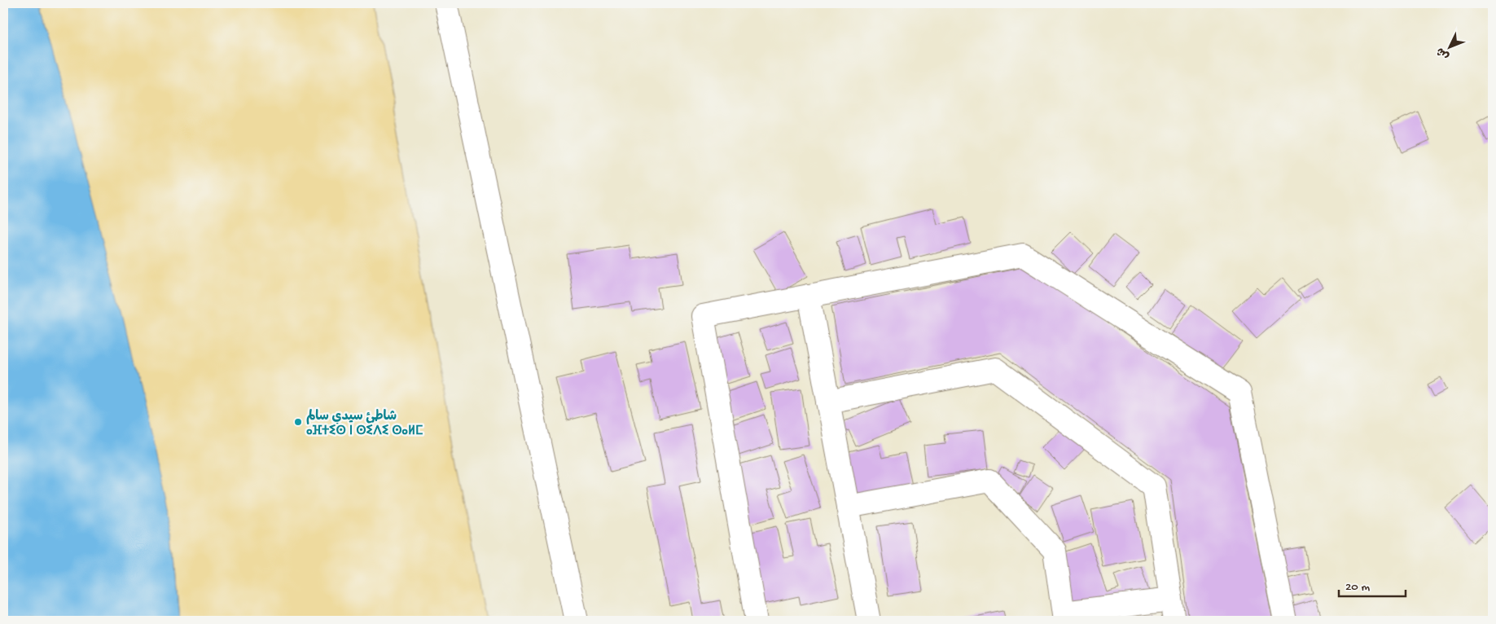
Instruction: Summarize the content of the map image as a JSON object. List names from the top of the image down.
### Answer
{
  "places": ["شاطئ سيدي سالم ⴰⴼⵜⵉⵙ ⵏ ⵙⵉⴷⵉ ⵙⴰⵍⵎ"],
  "scale_bar": "20 m",
  "north": "bottom left"
}
